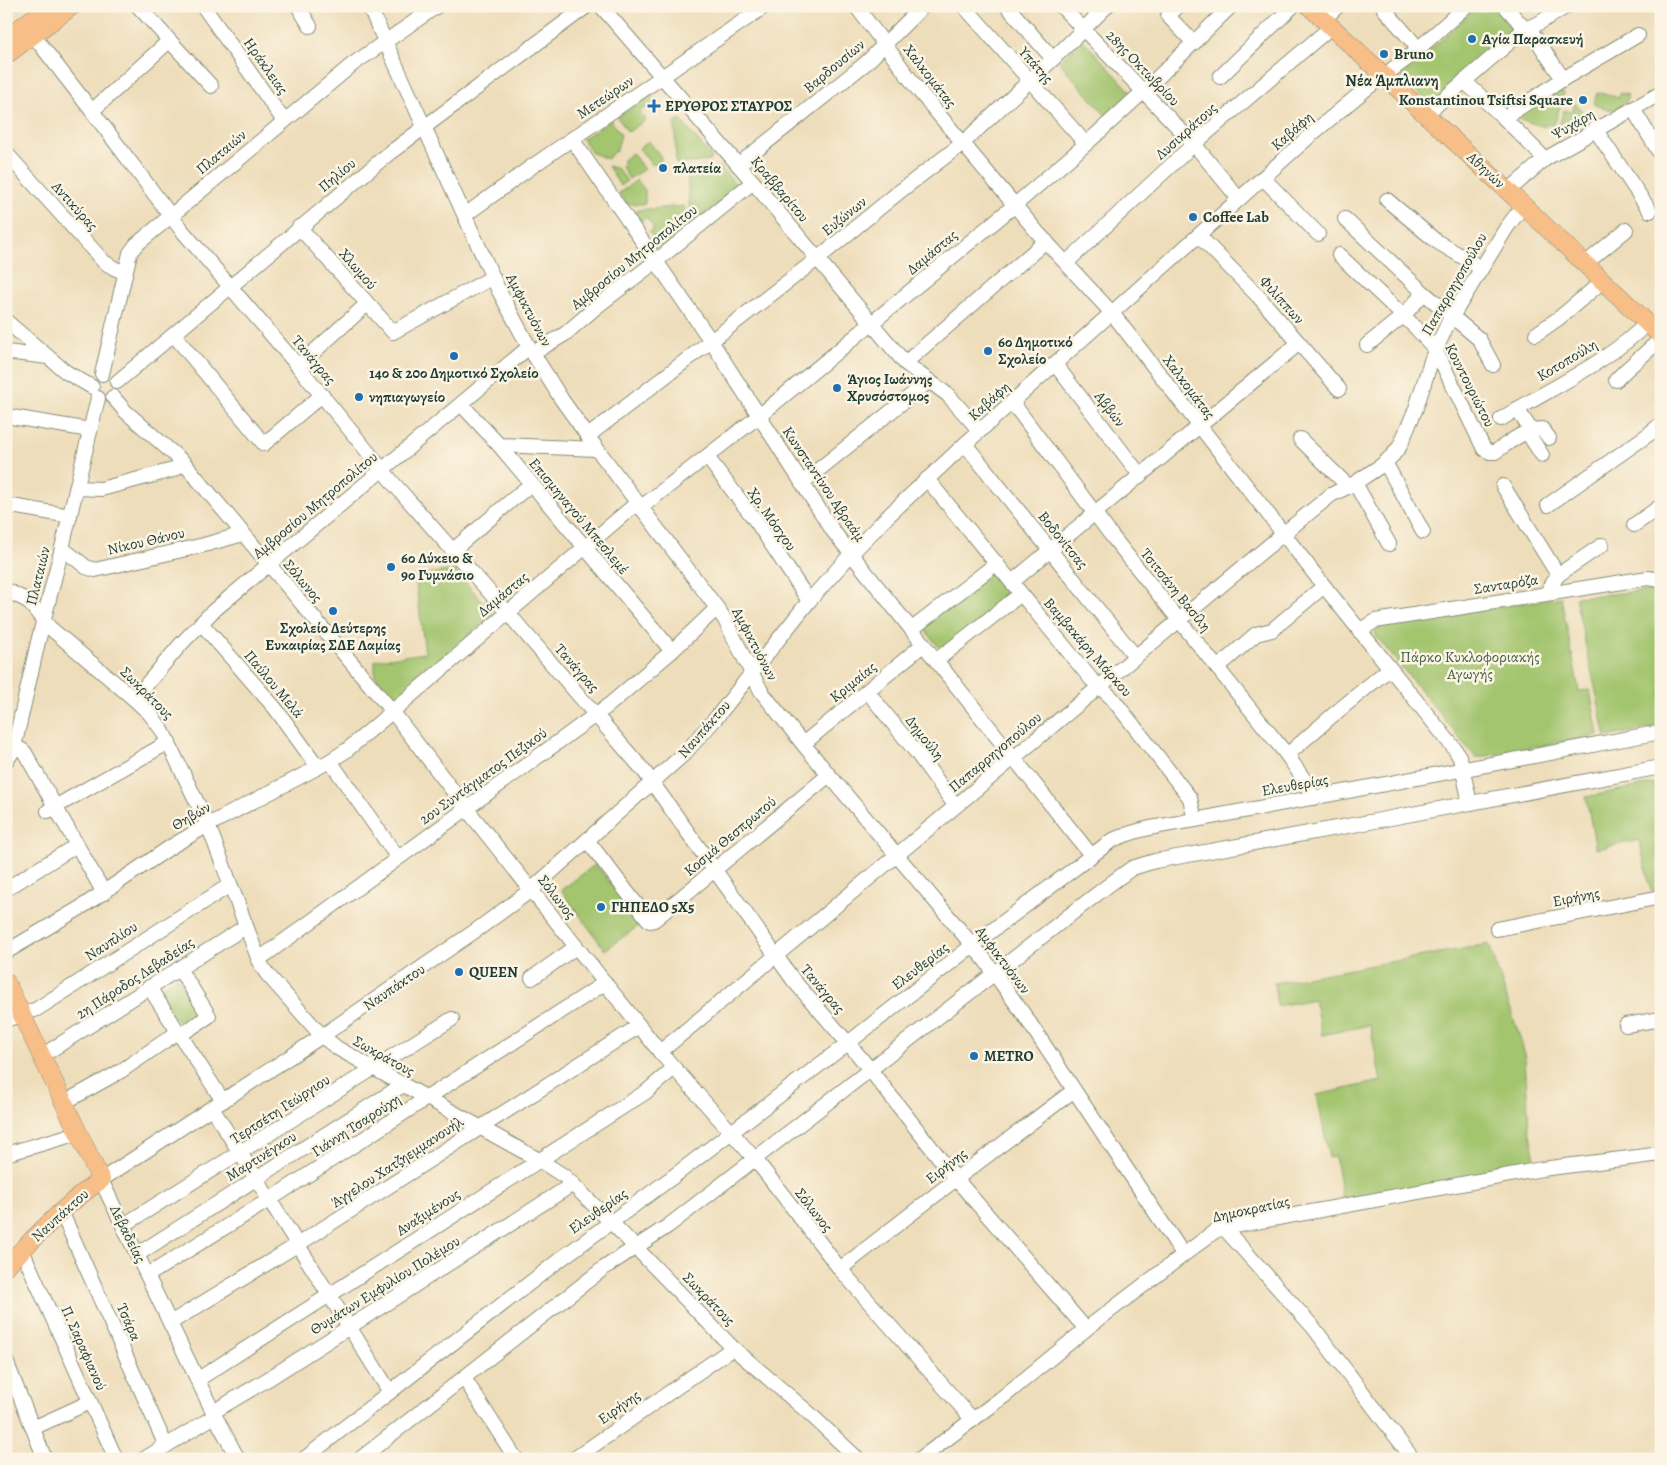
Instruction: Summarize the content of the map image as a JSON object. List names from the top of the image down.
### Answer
{
  "streets": {
    "main road": ["Αθηνών", "Ναυπάκτου", "Λεβαδείας"],
    "street": [
      "Υπάτης",
      "Ηράκλειας",
      "Βαρδουσίων",
      "28ης Οκτωβρίου",
      "Χαλκομάτας",
      "Μετεώρων",
      "Ψυχάρη",
      "Λυσικράτους",
      "Καβάφη",
      "Πλαταιών",
      "Πηλίου",
      "Κραββαρίτου",
      "Αντικύρας",
      "Ευζώνων",
      "Δαμάστας",
      "Αμβροσίου Μητροπολίτου",
      "Χλωμού",
      "Παπαρρηγοπούλου",
      "Φιλίππων",
      "Αμφικτυόνων",
      "Τανάγρας",
      "Κοτοπούλη",
      "Κουντουριώτου",
      "Αββών",
      "Κωνσταντίνου Αβραάμ",
      "Επισμηναγού Μπεσλεμέ",
      "Χρ. Μόσχου",
      "Βοδονίτσας",
      "Νίκου Θάνου",
      "Σόλωνος",
      "Σανταρόζα",
      "Τσιτσάνη Βασίλη",
      "Βαμβακάρη Μάρκου",
      "Κριμαίας",
      "Παύλου Μελά",
      "Σωκράτους",
      "Δημούλη",
      "2ου Συντάγματος Πεζικού",
      "Ελευθερίας",
      "Θηβών",
      "Κοσμά Θεσπρωτού",
      "Ειρήνης",
      "Ναυπλίου",
      "2η Πάροδος Λεβαδείας",
      "Τερτσέτη Γεώργιου",
      "Γιάννη Τσαρούχη",
      "Μαρτινέγκου",
      "Άγγελου Χατζηεμμανουήλ",
      "Δημοκρατίας",
      "Αναξιμένους",
      "Θυμάτων Εμφυλίου Πολέμου",
      "Τσάρα",
      "Π. Σαραφιανού"
    ]
  },
  "crossings": [
    ["Υπάτης", "Ευζώνων"],
    ["Υπάτης", "Δαμάστας"],
    ["Ηράκλειας", "Πλαταιών"],
    ["Βαρδουσίων", "Χαλκομάτας"],
    ["Βαρδουσίων", "Κραββαρίτου"],
    ["28ης Οκτωβρίου", "Λυσικράτους"],
    ["28ης Οκτωβρίου", "Καβάφη"],
    ["28ης Οκτωβρίου", "Ευζώνων"],
    ["28ης Οκτωβρίου", "Δαμάστας"],
    ["Χαλκομάτας", "Λυσικράτους"],
    ["Χαλκομάτας", "Καβάφη"],
    ["Χαλκομάτας", "Ευζώνων"],
    ["Χαλκομάτας", "Δαμάστας"],
    ["Χαλκομάτας", "Παπαρρηγοπούλου"],
    ["Χαλκομάτας", "Σανταρόζα"],
    ["Χαλκομάτας", "Ελευθερίας"],
    ["Μετεώρων", "Κραββαρίτου"],
    ["Μετεώρων", "Αμφικτυόνων"],
    ["Μετεώρων", "Κωνσταντίνου Αβραάμ"],
    ["Ψυχάρη", "Αθηνών"],
    ["Λυσικράτους", "Αθηνών"],
    ["Καβάφη", "Αθηνών"],
    ["Καβάφη", "Κραββαρίτου"],
    ["Καβάφη", "Φιλίππων"],
    ["Καβάφη", "Αμφικτυόνων"],
    ["Καβάφη", "Αββών"],
    ["Καβάφη", "Κωνσταντίνου Αβραάμ"],
    ["Καβάφη", "Χρ. Μόσχου"],
    ["Καβάφη", "Βοδονίτσας"],
    ["Καβάφη", "Τσιτσάνη Βασίλη"],
    ["Καβάφη", "Βαμβακάρη Μάρκου"],
    ["Καβάφη", "Ναυπάκτου"],
    ["Πλαταιών", "Πηλίου"],
    ["Πλαταιών", "Αντικύρας"],
    ["Πλαταιών", "Αμφικτυόνων"],
    ["Πλαταιών", "Τανάγρας"],
    ["Πλαταιών", "Νίκου Θάνου"],
    ["Πλαταιών", "Σόλωνος"],
    ["Πλαταιών", "Σωκράτους"],
    ["Αθηνών", "Παπαρρηγοπούλου"],
    ["Αθηνών", "Κοτοπούλη"],
    ["Πηλίου", "Χλωμού"],
    ["Πηλίου", "Αμφικτυόνων"],
    ["Πηλίου", "Τανάγρας"],
    ["Πηλίου", "Σόλωνος"],
    ["Κραββαρίτου", "Ευζώνων"],
    ["Κραββαρίτου", "Δαμάστας"],
    ["Κραββαρίτου", "Αμβροσίου Μητροπολίτου"],
    ["Ευζώνων", "Αμφικτυόνων"],
    ["Ευζώνων", "Κωνσταντίνου Αβραάμ"],
    ["Δαμάστας", "Αμφικτυόνων"],
    ["Δαμάστας", "Τανάγρας"],
    ["Δαμάστας", "Κωνσταντίνου Αβραάμ"],
    ["Δαμάστας", "Επισμηναγού Μπεσλεμέ"],
    ["Δαμάστας", "Χρ. Μόσχου"],
    ["Δαμάστας", "Σόλωνος"],
    ["Δαμάστας", "Θηβών"],
    ["Αμβροσίου Μητροπολίτου", "Αμφικτυόνων"],
    ["Αμβροσίου Μητροπολίτου", "Τανάγρας"],
    ["Αμβροσίου Μητροπολίτου", "Κωνσταντίνου Αβραάμ"],
    ["Αμβροσίου Μητροπολίτου", "Επισμηναγού Μπεσλεμέ"],
    ["Αμβροσίου Μητροπολίτου", "Σόλωνος"],
    ["Αμβροσίου Μητροπολίτου", "Παύλου Μελά"],
    ["Αμβροσίου Μητροπολίτου", "Σωκράτους"],
    ["Χλωμού", "Αμφικτυόνων"],
    ["Παπαρρηγοπούλου", "Αμφικτυόνων"],
    ["Παπαρρηγοπούλου", "Τανάγρας"],
    ["Παπαρρηγοπούλου", "Κουντουριώτου"],
    ["Παπαρρηγοπούλου", "Κωνσταντίνου Αβραάμ"],
    ["Παπαρρηγοπούλου", "Βοδονίτσας"],
    ["Παπαρρηγοπούλου", "Σόλωνος"],
    ["Παπαρρηγοπούλου", "Τσιτσάνη Βασίλη"],
    ["Παπαρρηγοπούλου", "Βαμβακάρη Μάρκου"],
    ["Παπαρρηγοπούλου", "Δημούλη"],
    ["Αμφικτυόνων", "Κριμαίας"],
    ["Αμφικτυόνων", "Ναυπάκτου"],
    ["Αμφικτυόνων", "2ου Συντάγματος Πεζικού"],
    ["Αμφικτυόνων", "Ελευθερίας"],
    ["Αμφικτυόνων", "Κοσμά Θεσπρωτού"],
    ["Αμφικτυόνων", "Ειρήνης"],
    ["Αμφικτυόνων", "Δημοκρατίας"],
    ["Τανάγρας", "Ναυπάκτου"],
    ["Τανάγρας", "2ου Συντάγματος Πεζικού"],
    ["Τανάγρας", "Ελευθερίας"],
    ["Τανάγρας", "Κοσμά Θεσπρωτού"],
    ["Τανάγρας", "Ειρήνης"],
    ["Τανάγρας", "Δημοκρατίας"],
    ["Κωνσταντίνου Αβραάμ", "Κριμαίας"],
    ["Κωνσταντίνου Αβραάμ", "Ελευθερίας"],
    ["Επισμηναγού Μπεσλεμέ", "2ου Συντάγματος Πεζικού"],
    ["Νίκου Θάνου", "Σόλωνος"],
    ["Σόλωνος", "Ναυπάκτου"],
    ["Σόλωνος", "2ου Συντάγματος Πεζικού"],
    ["Σόλωνος", "Ελευθερίας"],
    ["Σόλωνος", "Θηβών"],
    ["Σόλωνος", "Ειρήνης"],
    ["Σόλωνος", "Γιάννη Τσαρούχη"],
    ["Σόλωνος", "Άγγελου Χατζηεμμανουήλ"],
    ["Σόλωνος", "Δημοκρατίας"],
    ["Σόλωνος", "Αναξιμένους"],
    ["Τσιτσάνη Βασίλη", "Ελευθερίας"],
    ["Βαμβακάρη Μάρκου", "Ελευθερίας"],
    ["Κριμαίας", "Δημούλη"],
    ["Παύλου Μελά", "2ου Συντάγματος Πεζικού"],
    ["Παύλου Μελά", "Θηβών"],
    ["Σωκράτους", "Ναυπάκτου"],
    ["Σωκράτους", "2ου Συντάγματος Πεζικού"],
    ["Σωκράτους", "Ελευθερίας"],
    ["Σωκράτους", "Θηβών"],
    ["Σωκράτους", "Ειρήνης"],
    ["Σωκράτους", "Ναυπλίου"],
    ["Σωκράτους", "2η Πάροδος Λεβαδείας"],
    ["Σωκράτους", "Τερτσέτη Γεώργιου"],
    ["Σωκράτους", "Γιάννη Τσαρούχη"],
    ["Σωκράτους", "Μαρτινέγκου"],
    ["Σωκράτους", "Άγγελου Χατζηεμμανουήλ"],
    ["Σωκράτους", "Αναξιμένους"],
    ["Σωκράτους", "Θυμάτων Εμφυλίου Πολέμου"],
    ["Ναυπάκτου", "Κοσμά Θεσπρωτού"],
    ["Ναυπάκτου", "Λεβαδείας"],
    ["Ναυπάκτου", "Τσάρα"],
    ["Ναυπάκτου", "Π. Σαραφιανού"],
    ["Ναυπλίου", "Λεβαδείας"],
    ["2η Πάροδος Λεβαδείας", "Λεβαδείας"],
    ["Τερτσέτη Γεώργιου", "Λεβαδείας"],
    ["Γιάννη Τσαρούχη", "Λεβαδείας"],
    ["Μαρτινέγκου", "Λεβαδείας"],
    ["Άγγελου Χατζηεμμανουήλ", "Λεβαδείας"],
    ["Αναξιμένους", "Λεβαδείας"],
    ["Λεβαδείας", "Θυμάτων Εμφυλίου Πολέμου"],
    ["Θυμάτων Εμφυλίου Πολέμου", "Τσάρα"]
  ],
  "districts": ["Νέα Άμπλιανη"],
  "parks": ["Πάρκο Κυκλοφοριακής Αγωγής"],
  "places": {
    "other": [
      "Αγία Παρασκευή",
      "Bruno",
      "Konstantinou Tsiftsi Square",
      "πλατεία",
      "Coffee Lab",
      "6ο Δημοτικό Σχολείο",
      "14ο & 20ο Δημοτικό Σχολείο",
      "Άγιος Ιωάννης Χρυσόστομος",
      "νηπιαγωγείο",
      "6ο Λύκειο & 9ο Γυμνάσιο",
      "Σχολείο Δεύτερης Ευκαιρίας ΣΔΕ Λαμίας",
      "ΓΗΠΕΔΟ 5X5",
      "QUEEN",
      "METRO"
    ],
    "health": ["ΕΡΥΘΡΟΣ ΣΤΑΥΡΟΣ"]
  }
}
